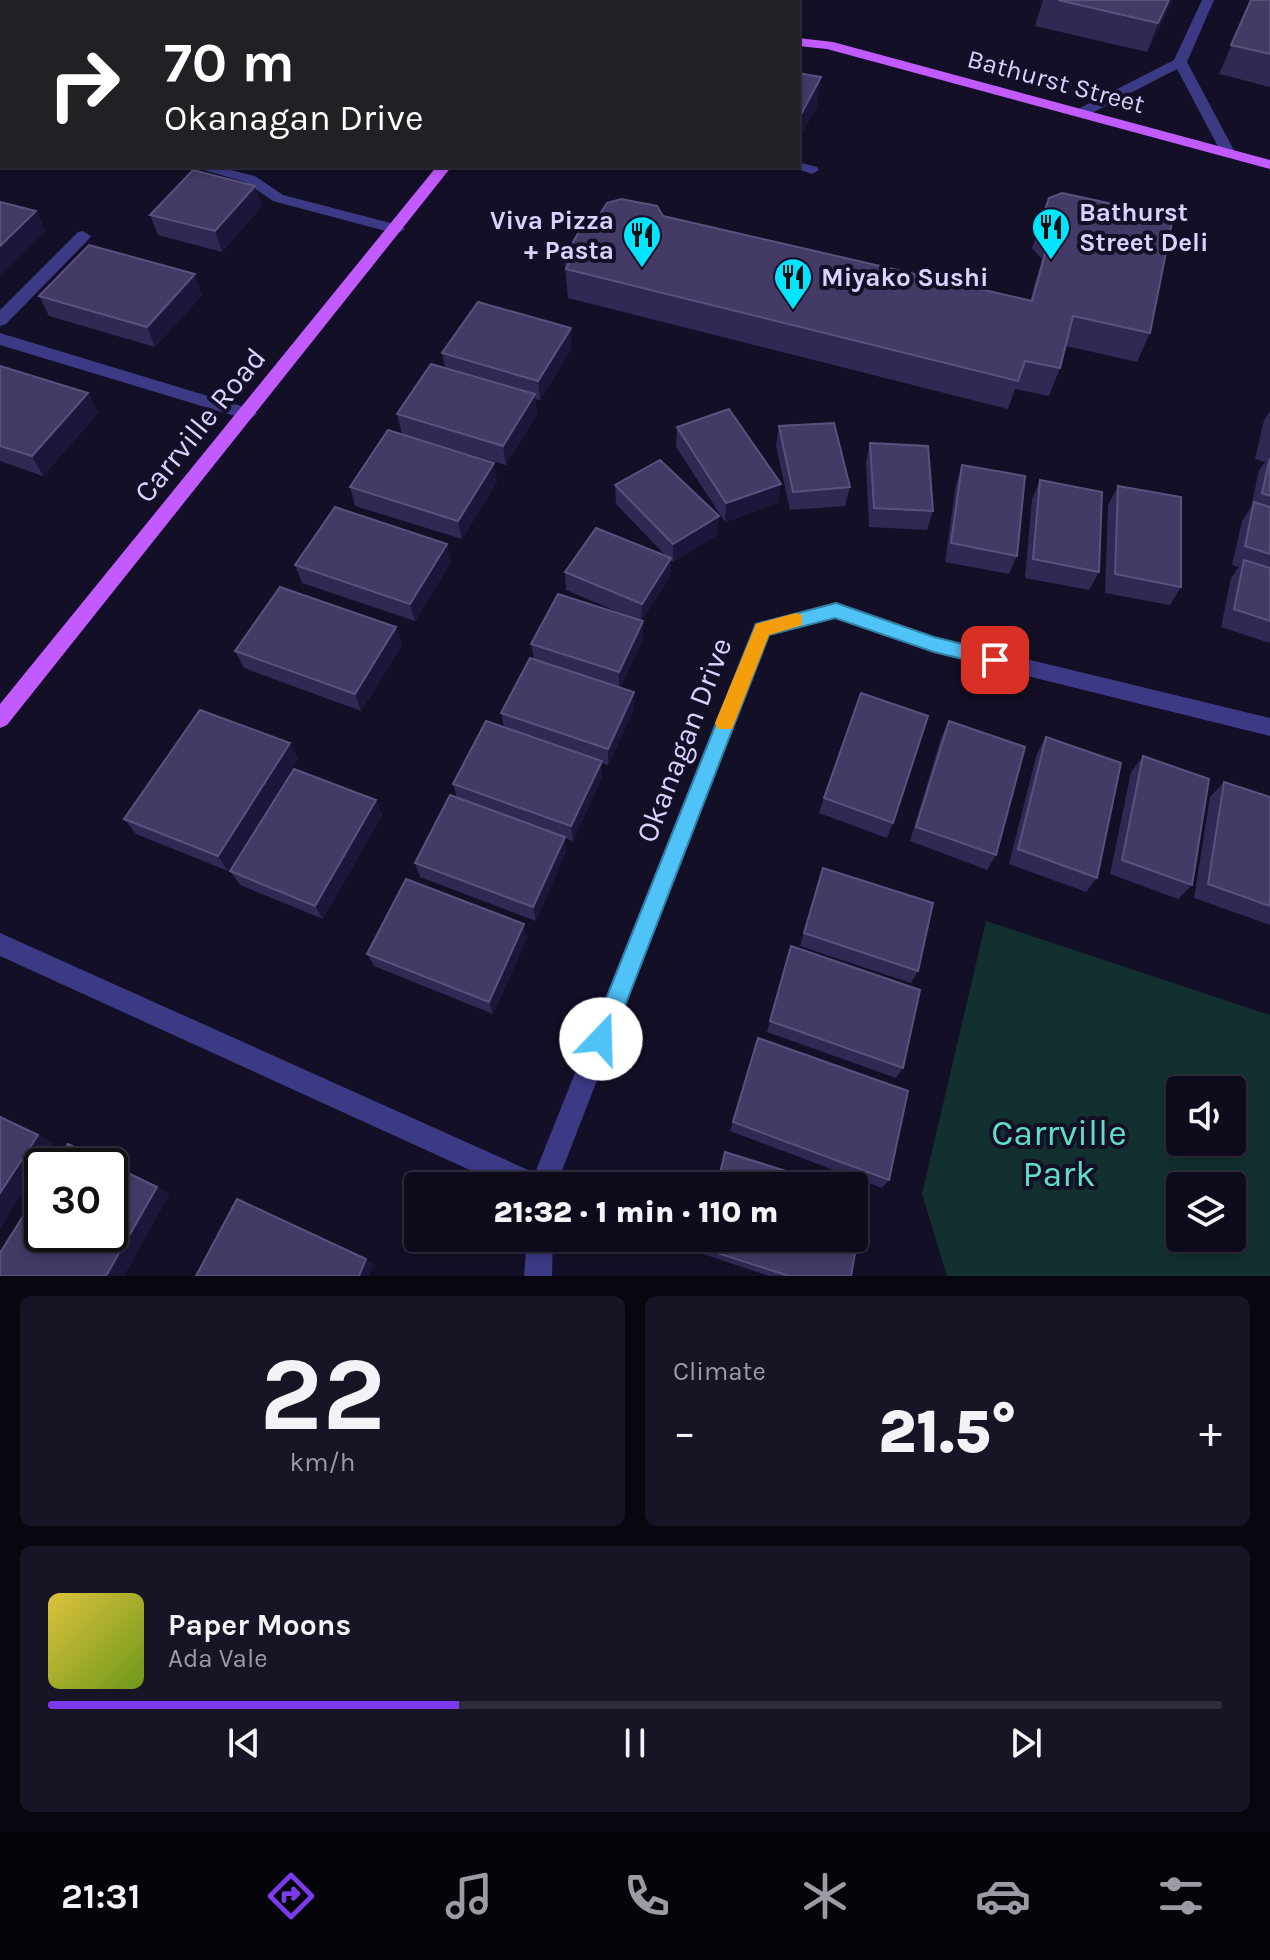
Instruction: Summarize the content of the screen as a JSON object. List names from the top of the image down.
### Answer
{
  "streets": {
    "main road": ["Bathurst Street", "Carrville Road"],
    "street": ["Okanagan Drive"]
  },
  "parks": ["Carrville Park"],
  "places": {
    "restaurant": ["Bathurst Street Deli", "Viva Pizza + Pasta", "Miyako Sushi"]
  },
  "page": {
    "turn": ["70 m", "Okanagan Drive"],
    "limit": "30",
    "trip": "21:32 · 1 min · 110 m",
    "tile": [
      ["22", "km/h"],
      "Climate"
    ],
    "heat": ["−", "21.5°", "+"],
    "song": ["Paper Moons", "Ada Vale"],
    "tabs": "21:31"
  }
}
